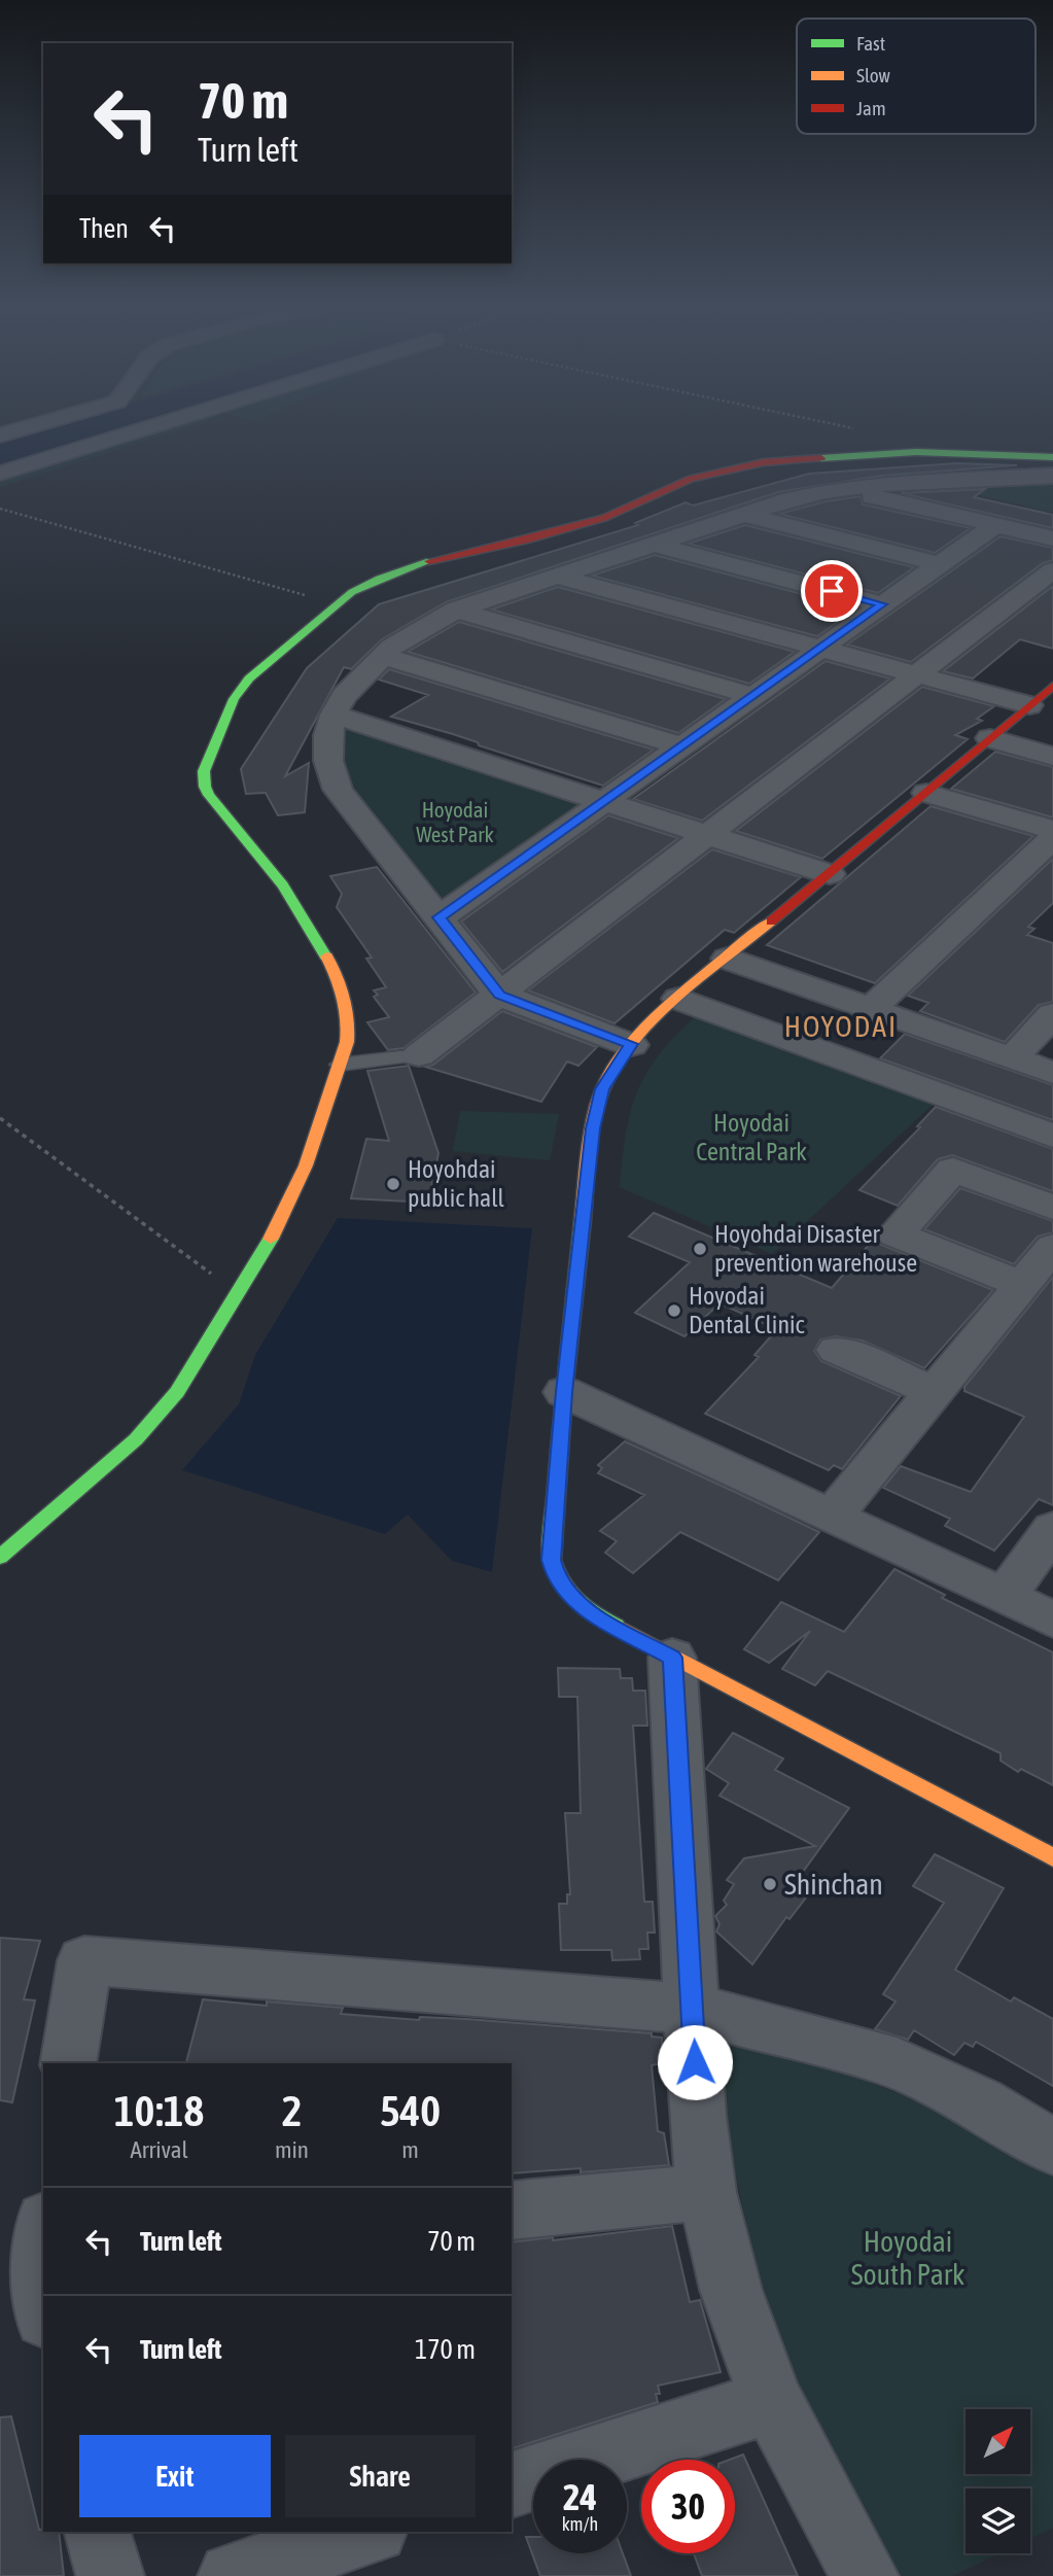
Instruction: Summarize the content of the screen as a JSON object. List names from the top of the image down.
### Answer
{
  "districts": ["HOYODAI"],
  "parks": ["Hoyodai West Park", "Hoyodai Central Park", "Hoyodai South Park"],
  "places": [
    "Hoyohdai public hall",
    "Hoyohdai Disaster prevention warehouse",
    "Hoyodai Dental Clinic",
    "Shinchan"
  ],
  "legend": ["Fast", "Slow", "Jam"],
  "north": "top right",
  "page": {
    "turn": ["70 m", "Turn left"],
    "then": "Then",
    "eta": [
      "10:18",
      "Arrival",
      "2",
      "min",
      "540",
      "m"
    ],
    "list": [
      {
        "name": "Turn left",
        "value": "70 m"
      },
      {
        "name": "Turn left",
        "value": "170 m"
      }
    ],
    "buttons": ["Exit", "Share"],
    "speed": "24 km/h",
    "limit": "30"
  }
}
